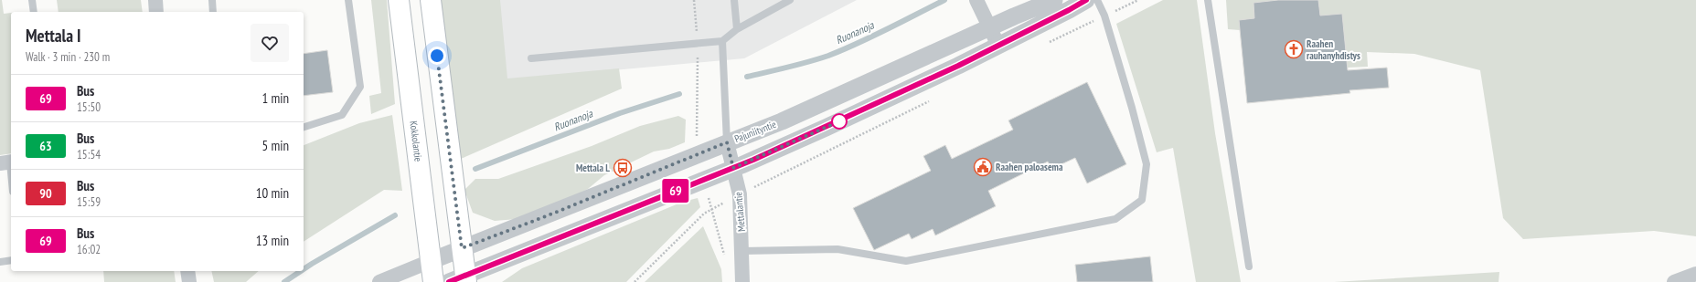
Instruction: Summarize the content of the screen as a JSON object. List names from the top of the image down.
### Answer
{
  "streets": {
    "main road": ["Kokkolantie"],
    "street": ["Pajuniityntie", "Mettalantie"]
  },
  "crossings": [
    ["Pajuniityntie", "Kokkolantie"],
    ["Pajuniityntie", "Mettalantie"]
  ],
  "water": ["Ruonanoja"],
  "places": {
    "church": ["Raahen rauhanyhdistys"],
    "public building": ["Raahen paloasema"],
    "bus stop": ["Mettala L"]
  },
  "lines": ["bus line 69"],
  "page": {
    "on_map": "69",
    "heading": ["Mettala I", "Walk · 3 min · 230 m"],
    "list": [
      {
        "mark": "69",
        "name": "Bus",
        "note": "15:50",
        "value": "1 min"
      },
      {
        "mark": "63",
        "name": "Bus",
        "note": "15:54",
        "value": "5 min"
      },
      {
        "mark": "90",
        "name": "Bus",
        "note": "15:59",
        "value": "10 min"
      },
      {
        "mark": "69",
        "name": "Bus",
        "note": "16:02",
        "value": "13 min"
      }
    ]
  }
}
